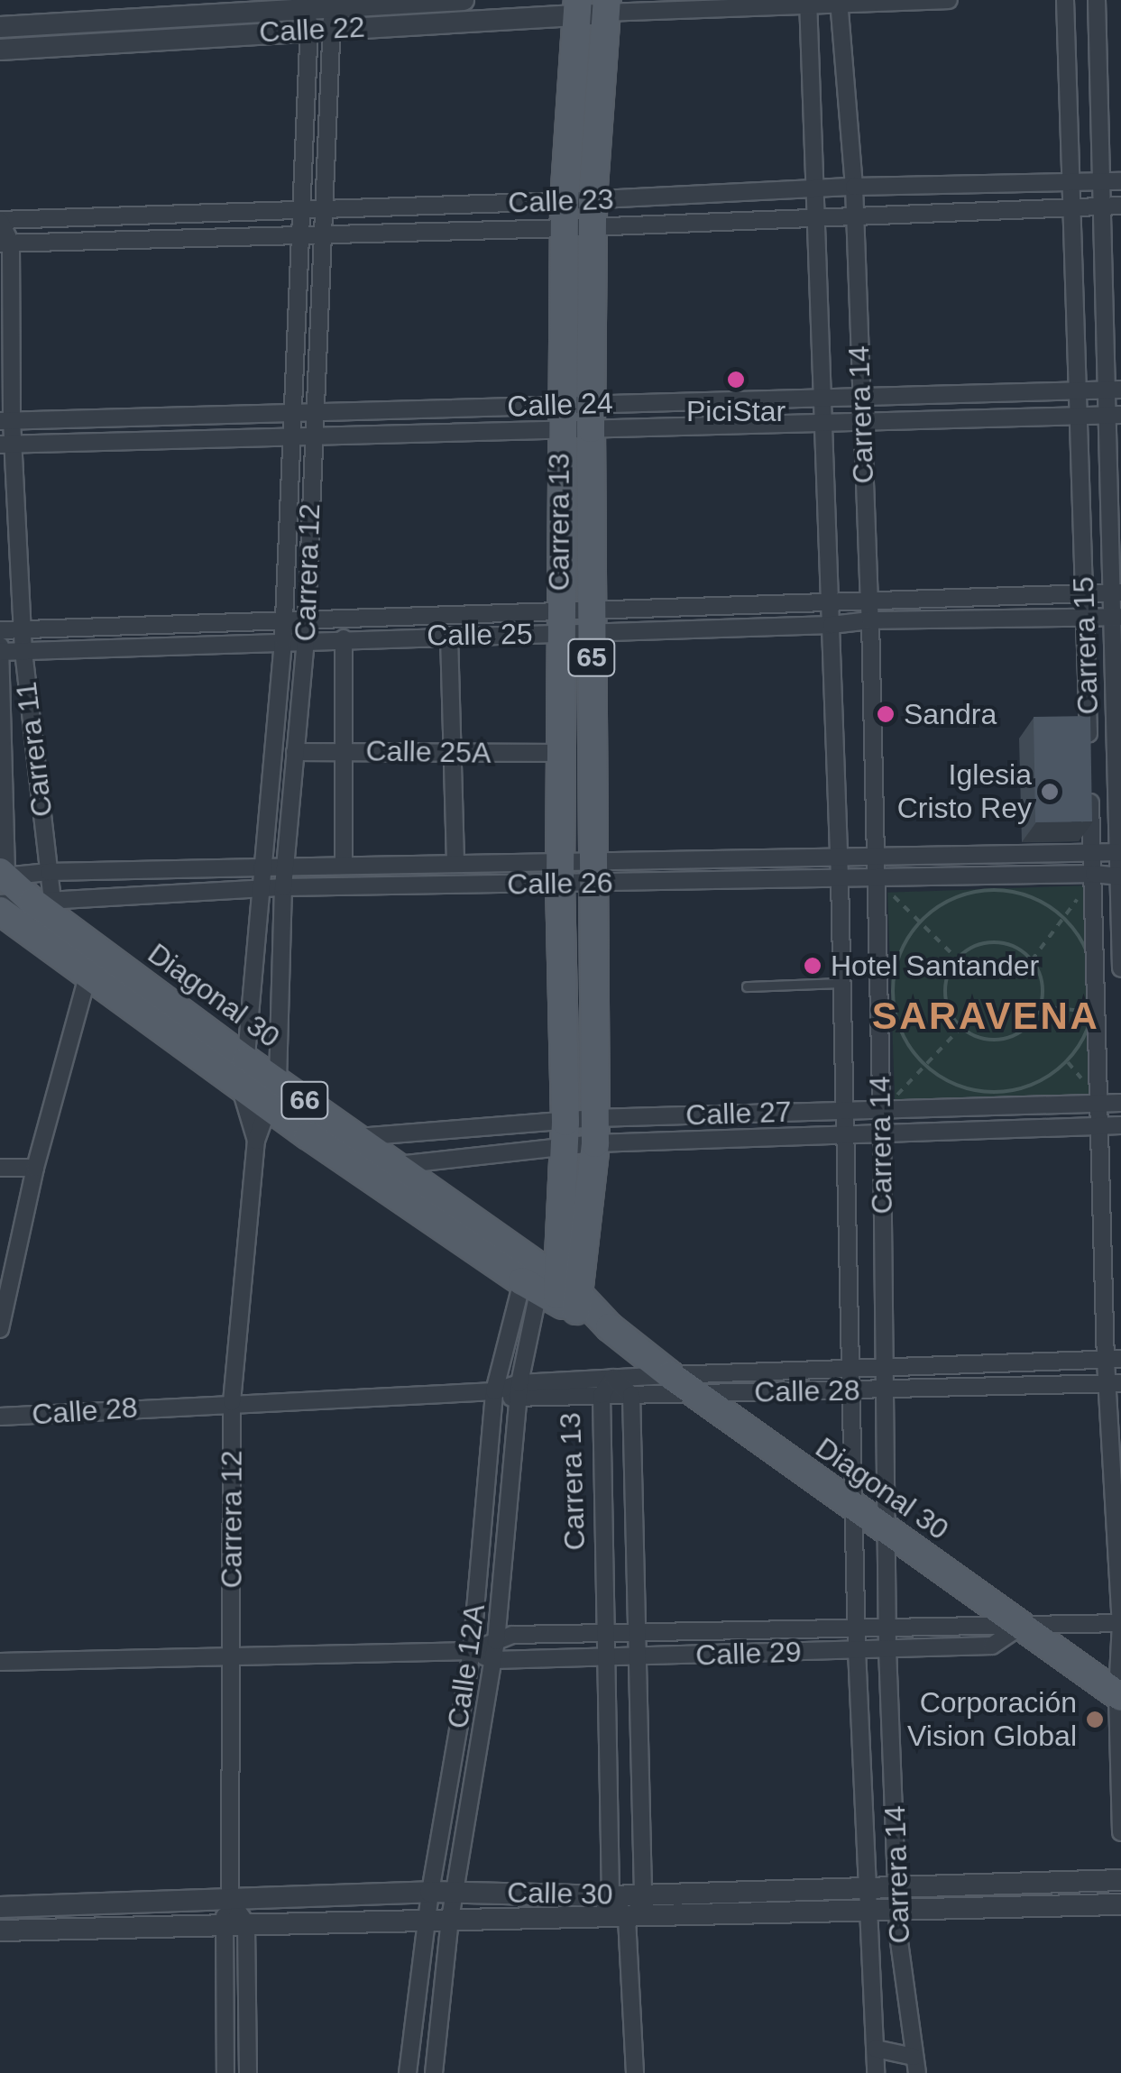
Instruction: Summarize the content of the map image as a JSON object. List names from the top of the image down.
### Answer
{
  "streets": {
    "main road": [
      "Carrera 13",
      "65",
      "Diagonal 30",
      "66"
    ],
    "street": [
      "Calle 22",
      "Calle 23",
      "Calle 24",
      "Carrera 14",
      "Carrera 12",
      "Calle 25",
      "Carrera 15",
      "Carrera 11",
      "Calle 25A",
      "Calle 26",
      "Calle 27",
      "Calle 28",
      "Calle 29",
      "Calle 12A",
      "Calle 30"
    ]
  },
  "crossings": [
    ["Calle 22", "Carrera 14"],
    ["Calle 22", "Carrera 13"],
    ["Calle 22", "Carrera 12"],
    ["Calle 23", "Carrera 14"],
    ["Calle 23", "Carrera 13"],
    ["Calle 23", "Carrera 12"],
    ["Calle 23", "Carrera 15"],
    ["Calle 23", "Carrera 11"],
    ["Calle 24", "Carrera 14"],
    ["Calle 24", "Carrera 13"],
    ["Calle 24", "Carrera 12"],
    ["Calle 24", "Carrera 15"],
    ["Calle 24", "Carrera 11"],
    ["Carrera 14", "Calle 25"],
    ["Carrera 14", "Calle 26"],
    ["Carrera 14", "Diagonal 30"],
    ["Carrera 14", "Calle 27"],
    ["Carrera 14", "Calle 28"],
    ["Carrera 14", "Calle 29"],
    ["Carrera 14", "Calle 30"],
    ["Carrera 13", "Calle 25"],
    ["Carrera 13", "Calle 25A"],
    ["Carrera 13", "Calle 26"],
    ["Carrera 13", "Diagonal 30"],
    ["Carrera 13", "Calle 27"],
    ["Carrera 13", "Calle 28"],
    ["Carrera 13", "Calle 29"],
    ["Carrera 13", "Calle 12A"],
    ["Carrera 13", "Calle 30"],
    ["Carrera 12", "Calle 25"],
    ["Carrera 12", "Calle 25A"],
    ["Carrera 12", "Calle 26"],
    ["Carrera 12", "Diagonal 30"],
    ["Carrera 12", "Calle 28"],
    ["Carrera 12", "Calle 29"],
    ["Carrera 12", "Calle 30"],
    ["Calle 25", "Carrera 15"],
    ["Calle 25", "Carrera 11"],
    ["Carrera 15", "Calle 26"],
    ["Carrera 11", "Calle 26"],
    ["Carrera 11", "Diagonal 30"],
    ["Calle 26", "Diagonal 30"],
    ["Diagonal 30", "Calle 27"],
    ["Diagonal 30", "Calle 28"],
    ["Diagonal 30", "Calle 29"],
    ["Diagonal 30", "Calle 12A"],
    ["Calle 28", "Calle 12A"],
    ["Calle 29", "Calle 12A"],
    ["Calle 12A", "Calle 30"]
  ],
  "districts": ["SARAVENA"],
  "places": [
    "PiciStar",
    "Sandra",
    "Iglesia Cristo Rey",
    "Hotel Santander",
    "Corporación Vision Global"
  ]
}
